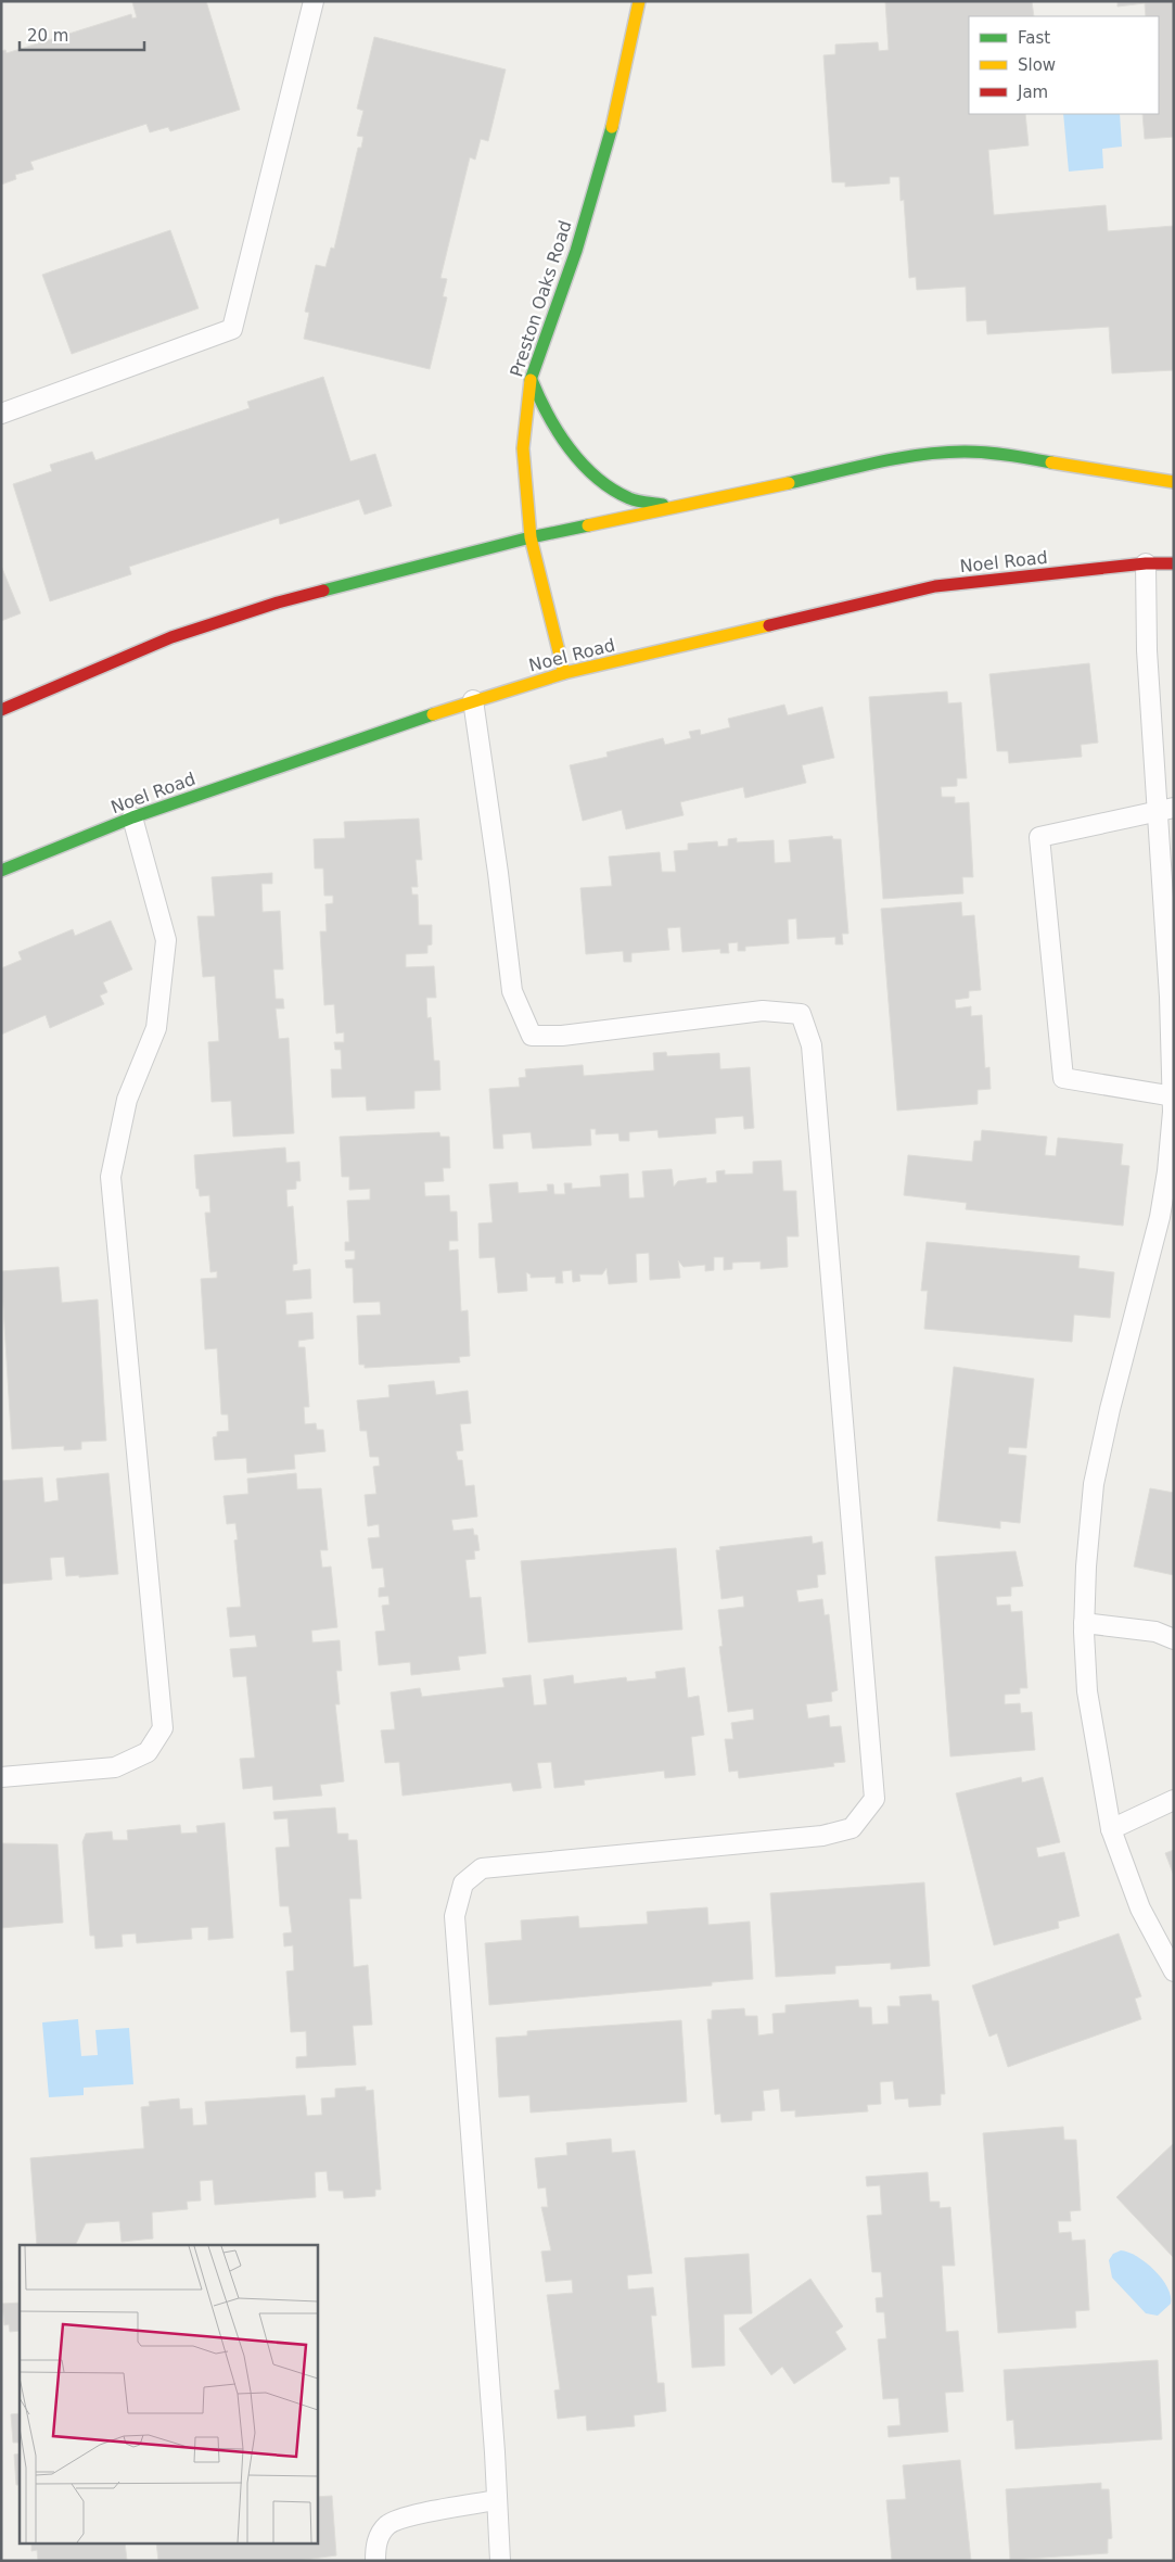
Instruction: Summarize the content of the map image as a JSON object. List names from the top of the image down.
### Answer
{
  "streets": {
    "street": ["Preston Oaks Road", "Noel Road"]
  },
  "crossings": [
    ["Preston Oaks Road", "Noel Road"]
  ],
  "legend": ["Fast", "Slow", "Jam"],
  "scale_bar": "20 m"
}
